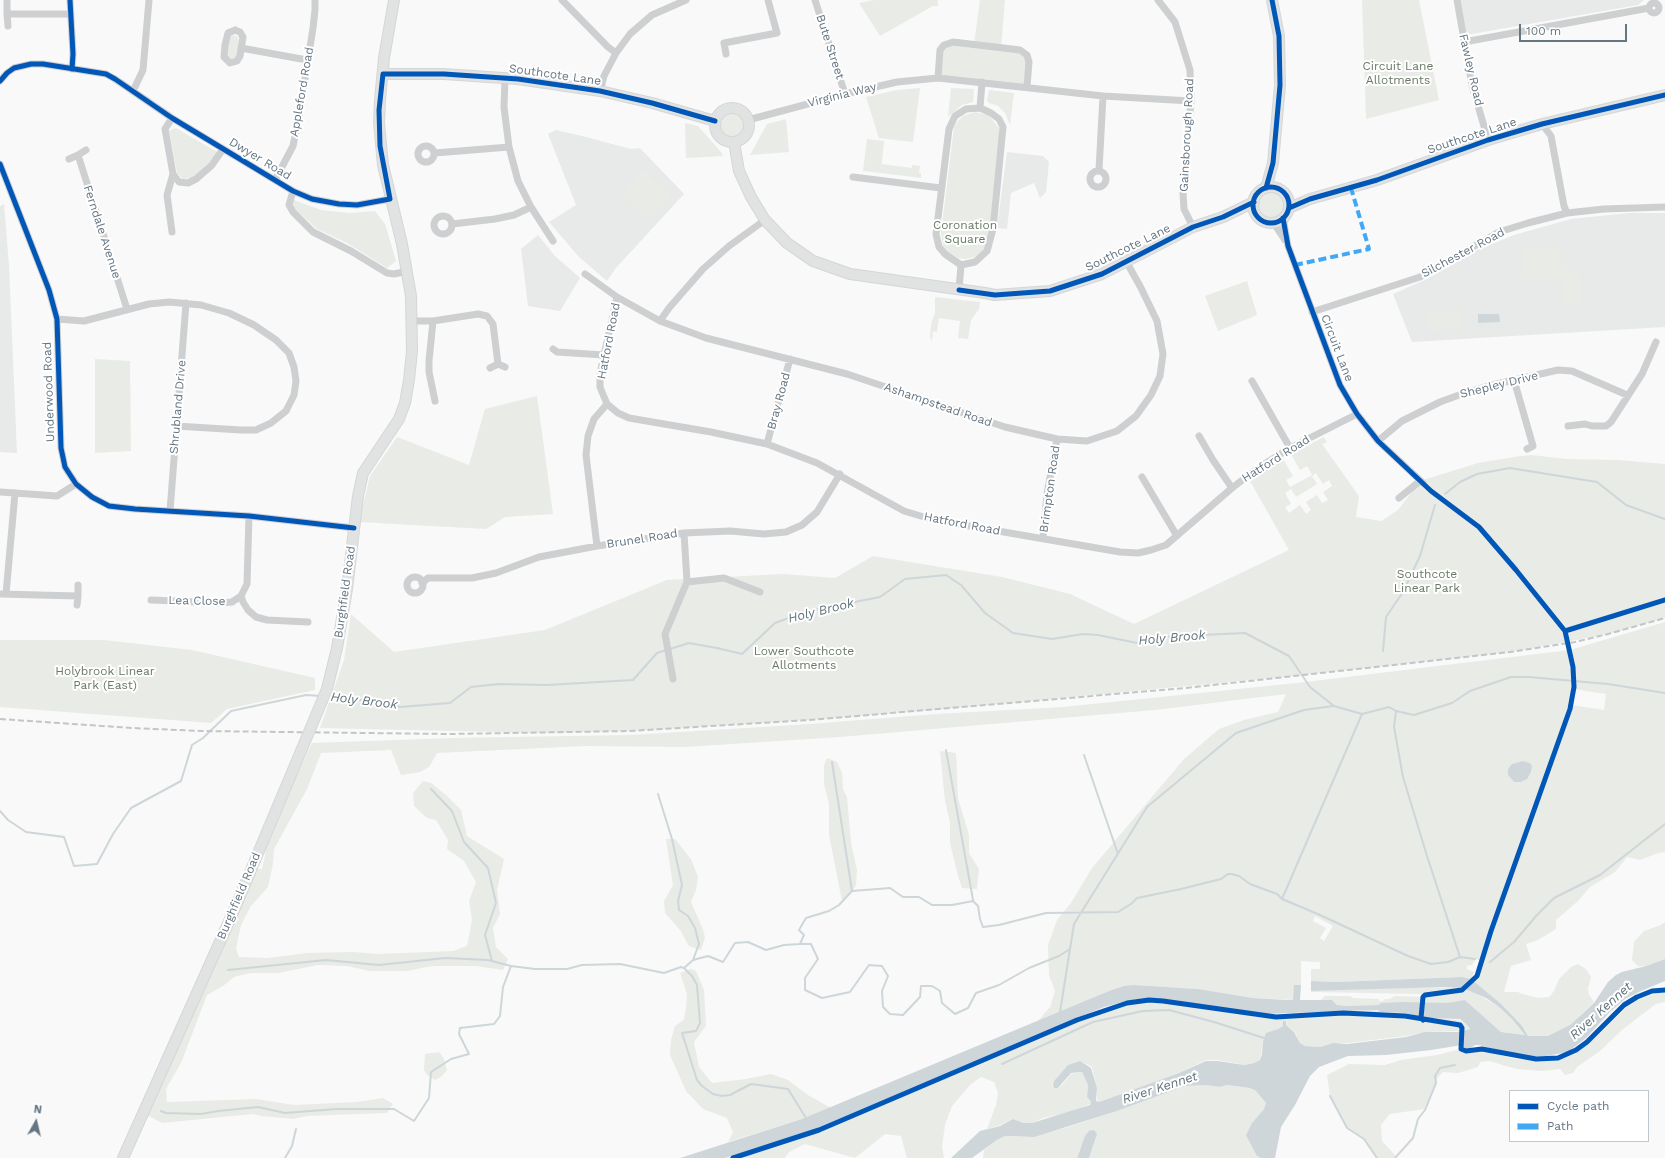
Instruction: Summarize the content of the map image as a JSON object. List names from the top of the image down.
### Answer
{
  "streets": {
    "street": [
      "Bute Street",
      "Fawley Road",
      "Southcote Lane",
      "Appleford Road",
      "Virginia Way",
      "Gainsborough Road",
      "Dwyer Road",
      "Ferndale Avenue",
      "Silchester Road",
      "Hatford Road",
      "Circuit Lane",
      "Shepley Drive",
      "Underwood Road",
      "Bray Road",
      "Ashampstead Road",
      "Shrubland Drive",
      "Brimpton Road",
      "Brunel Road",
      "Burghfield Road",
      "Lea Close"
    ]
  },
  "crossings": [
    ["Bute Street", "Virginia Way"],
    ["Fawley Road", "Southcote Lane"],
    ["Southcote Lane", "Virginia Way"],
    ["Southcote Lane", "Gainsborough Road"],
    ["Southcote Lane", "Circuit Lane"],
    ["Southcote Lane", "Ashampstead Road"],
    ["Southcote Lane", "Burghfield Road"],
    ["Appleford Road", "Dwyer Road"],
    ["Virginia Way", "Gainsborough Road"],
    ["Dwyer Road", "Burghfield Road"],
    ["Silchester Road", "Circuit Lane"],
    ["Hatford Road", "Circuit Lane"],
    ["Hatford Road", "Bray Road"],
    ["Hatford Road", "Ashampstead Road"],
    ["Hatford Road", "Brimpton Road"],
    ["Hatford Road", "Brunel Road"],
    ["Circuit Lane", "Shepley Drive"],
    ["Underwood Road", "Shrubland Drive"],
    ["Underwood Road", "Burghfield Road"],
    ["Underwood Road", "Lea Close"],
    ["Bray Road", "Ashampstead Road"],
    ["Ashampstead Road", "Brimpton Road"]
  ],
  "water": ["Holy Brook", "River Kennet"],
  "parks": [
    "Circuit Lane Allotments",
    "Coronation Square",
    "Southcote Linear Park",
    "Lower Southcote Allotments",
    "Holybrook Linear Park (East)"
  ],
  "legend": ["Cycle path", "Path"],
  "scale_bar": "100 m",
  "north": "top"
}
